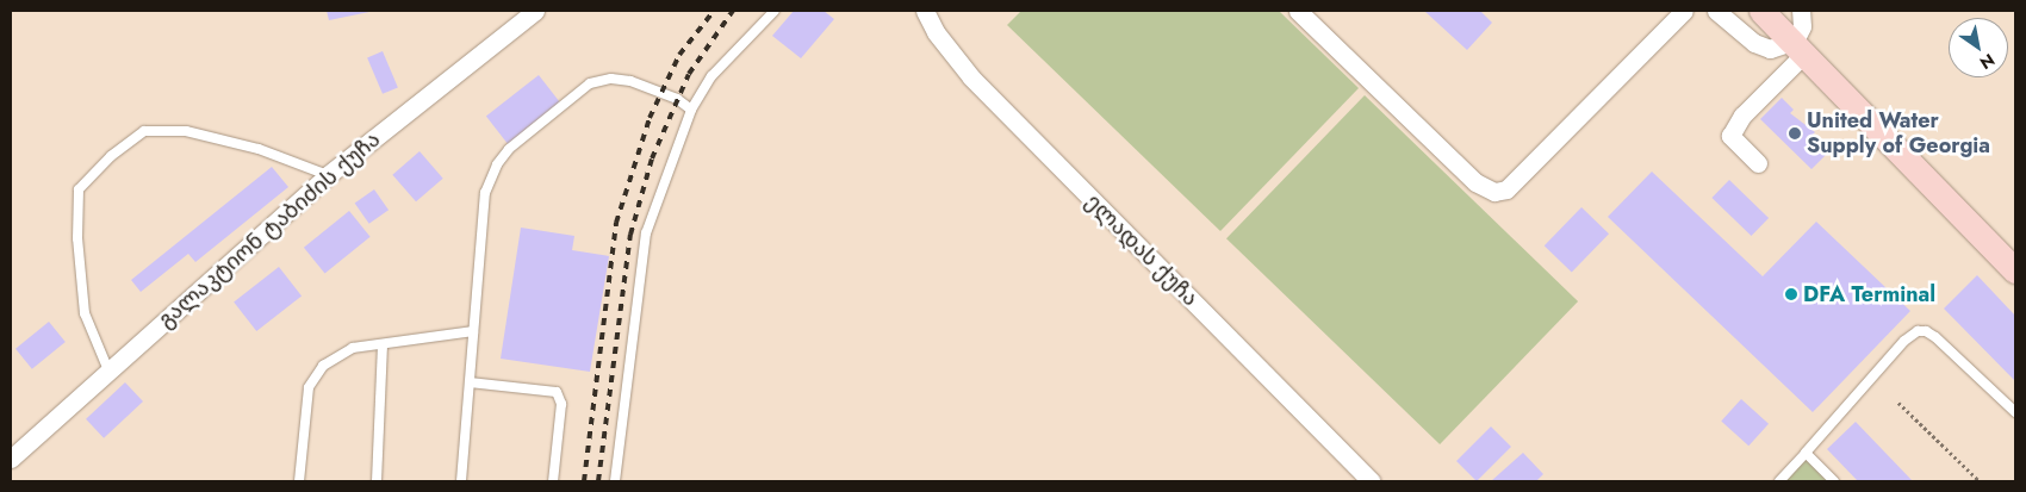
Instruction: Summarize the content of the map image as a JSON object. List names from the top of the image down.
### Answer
{
  "streets": {
    "street": ["გალაკტიონ ტაბიძის ქუჩა", "ელადას ქუჩა"]
  },
  "places": ["United Water Supply of Georgia", "DFA Terminal"],
  "north": "bottom right"
}
